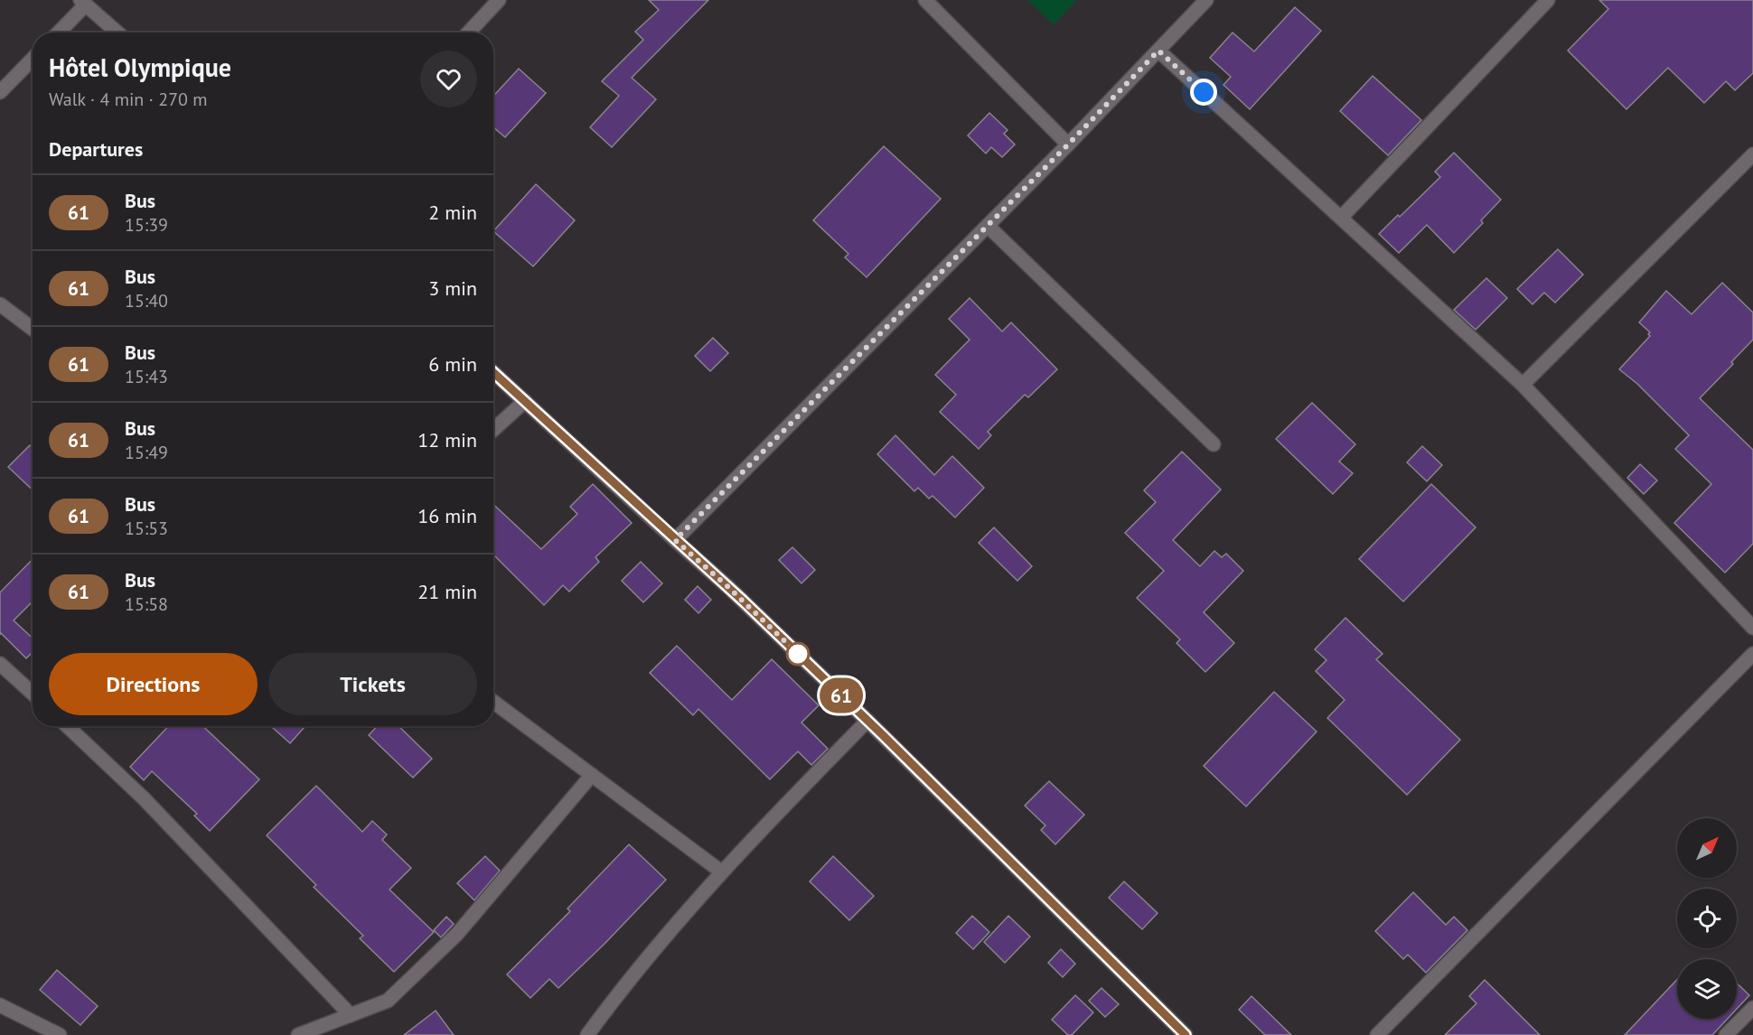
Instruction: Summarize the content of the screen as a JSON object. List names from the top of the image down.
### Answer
{
  "lines": ["bus line 61"],
  "north": "top right",
  "page": {
    "on_map": "61",
    "heading": [
      ["Hôtel Olympique", "Walk · 4 min · 270 m"],
      "Departures"
    ],
    "list": [
      {
        "mark": "61",
        "name": "Bus",
        "note": "15:39",
        "value": "2 min"
      },
      {
        "mark": "61",
        "name": "Bus",
        "note": "15:40",
        "value": "3 min"
      },
      {
        "mark": "61",
        "name": "Bus",
        "note": "15:43",
        "value": "6 min"
      },
      {
        "mark": "61",
        "name": "Bus",
        "note": "15:49",
        "value": "12 min"
      },
      {
        "mark": "61",
        "name": "Bus",
        "note": "15:53",
        "value": "16 min"
      },
      {
        "mark": "61",
        "name": "Bus",
        "note": "15:58",
        "value": "21 min"
      }
    ],
    "buttons": ["Directions", "Tickets"]
  }
}
